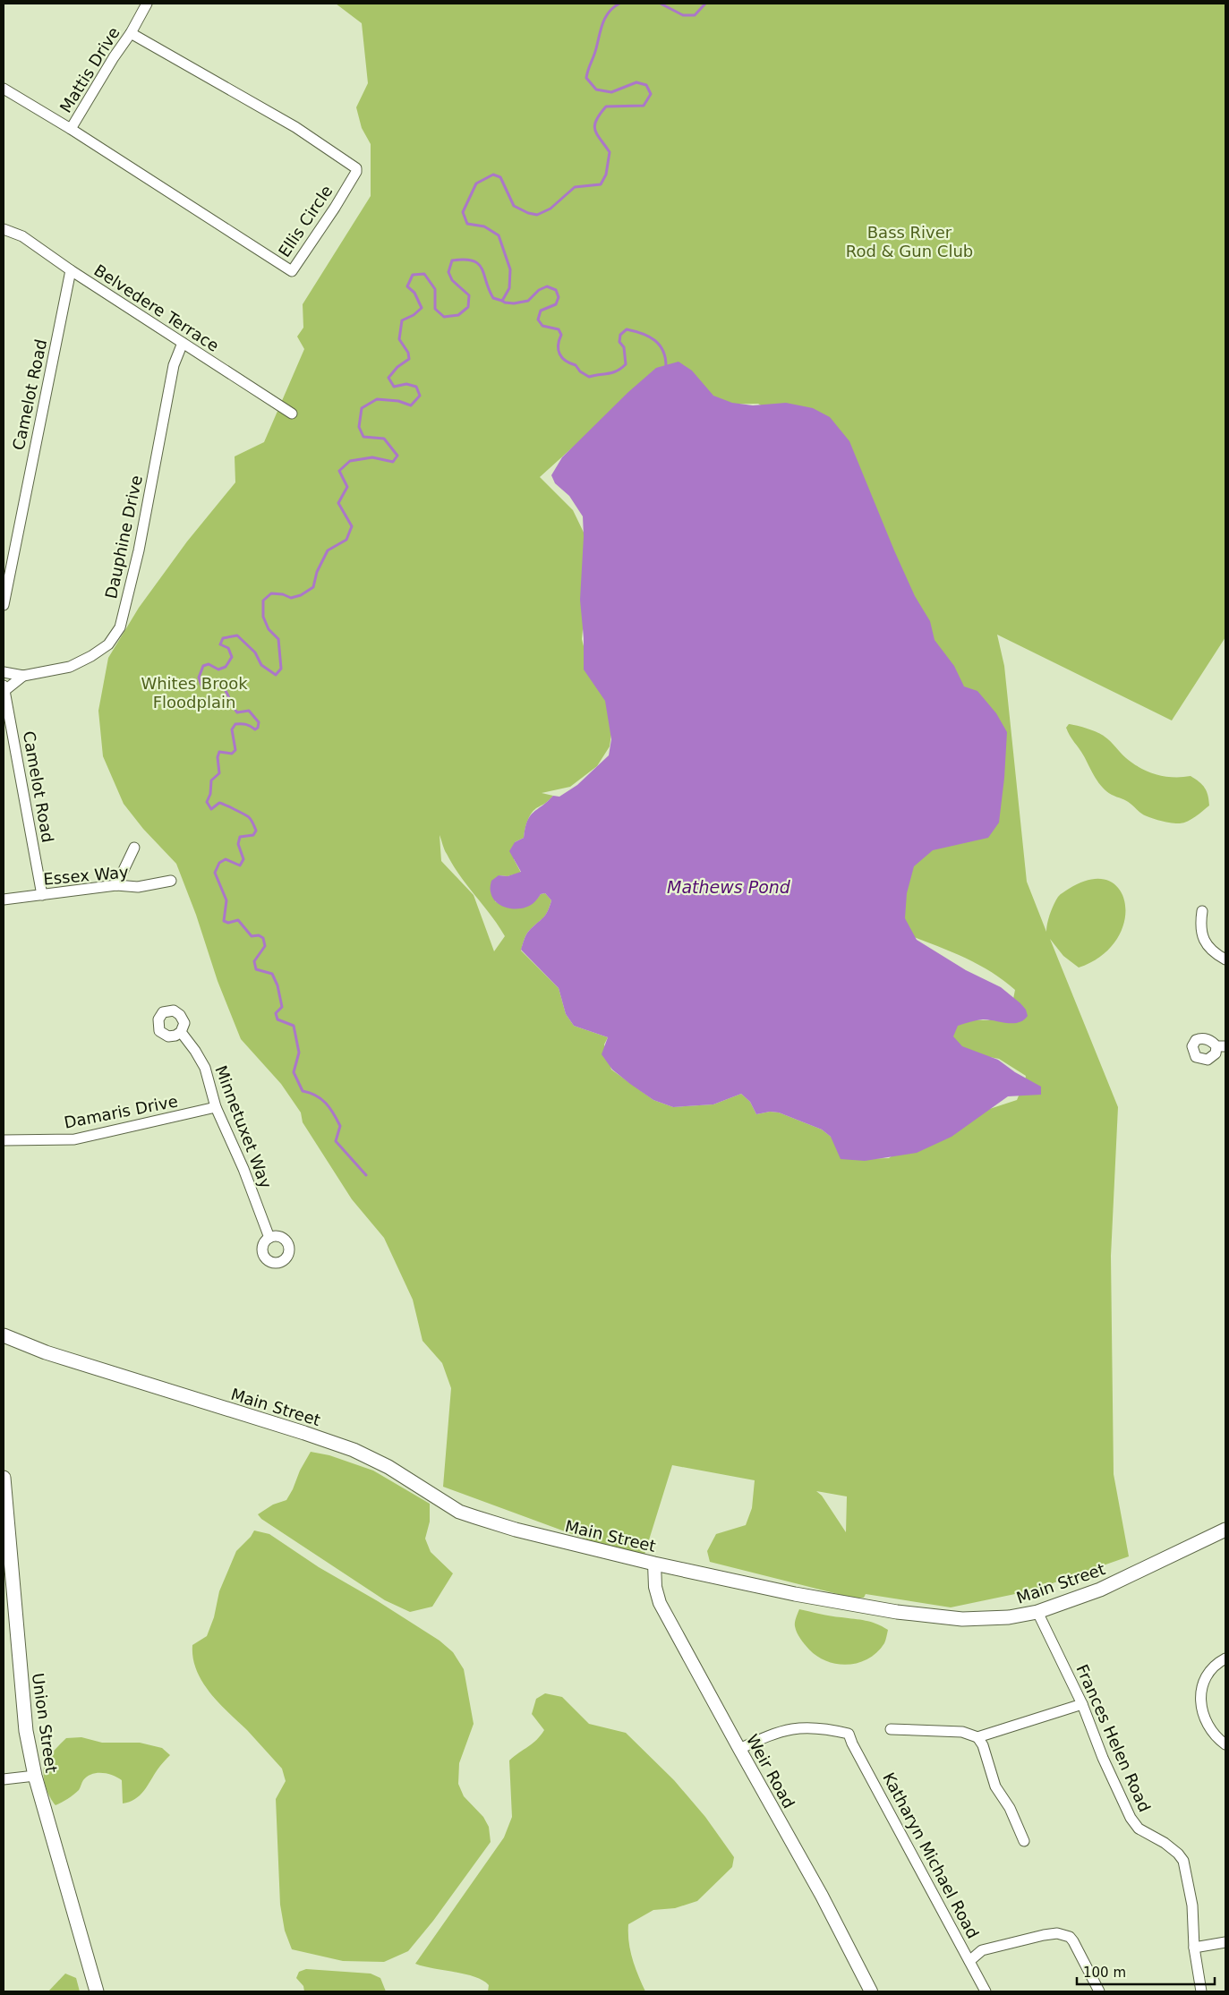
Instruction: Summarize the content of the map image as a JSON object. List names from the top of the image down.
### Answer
{
  "streets": {
    "main road": ["Main Street", "Union Street"],
    "street": [
      "Mattis Drive",
      "Ellis Circle",
      "Belvedere Terrace",
      "Camelot Road",
      "Dauphine Drive",
      "Essex Way",
      "Damaris Drive",
      "Minnetuxet Way",
      "Frances Helen Road",
      "Weir Road",
      "Katharyn Michael Road"
    ]
  },
  "crossings": [
    ["Mattis Drive", "Ellis Circle"],
    ["Belvedere Terrace", "Camelot Road"],
    ["Belvedere Terrace", "Dauphine Drive"],
    ["Camelot Road", "Dauphine Drive"],
    ["Camelot Road", "Essex Way"],
    ["Damaris Drive", "Minnetuxet Way"],
    ["Main Street", "Frances Helen Road"],
    ["Main Street", "Weir Road"],
    ["Weir Road", "Katharyn Michael Road"]
  ],
  "water": ["Mathews Pond"],
  "parks": ["Bass River Rod & Gun Club", "Whites Brook Floodplain"],
  "scale_bar": "100 m"
}
